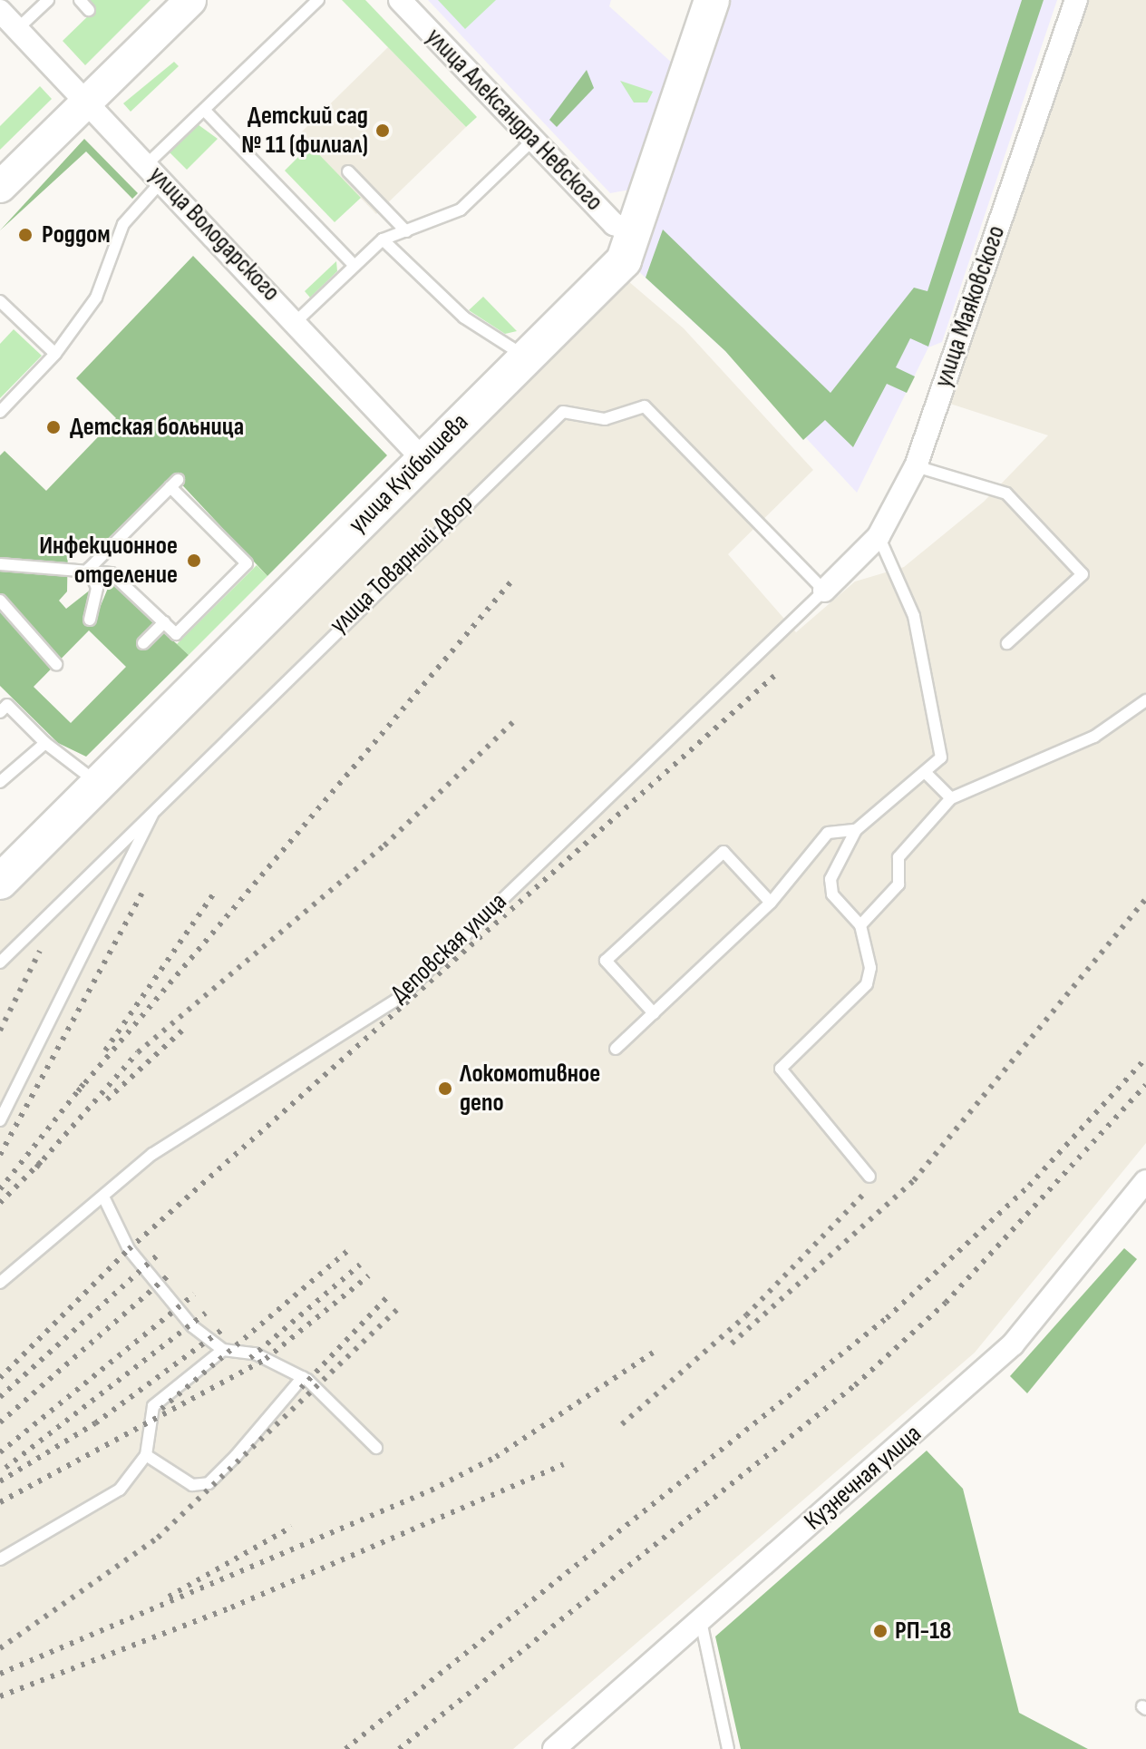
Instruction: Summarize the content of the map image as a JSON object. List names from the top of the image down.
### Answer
{
  "streets": {
    "main road": ["улица Куйбышева"],
    "street": [
      "улица Александра Невского",
      "улица Володарского",
      "улица Маяковского",
      "Кузнечная улица"
    ],
    "lane": ["улица Товарный Двор", "Деповская улица"]
  },
  "crossings": [
    ["улица Александра Невского", "улица Куйбышева"],
    ["улица Володарского", "улица Куйбышева"],
    ["улица Маяковского", "улица Товарный Двор"],
    ["улица Маяковского", "Деповская улица"],
    ["улица Товарный Двор", "Деповская улица"]
  ],
  "places": [
    "Детский сад № 11 (филиал)",
    "Роддом",
    "Детская больница",
    "Инфекционное отделение",
    "Локомотивное депо",
    "РП-18"
  ]
}
